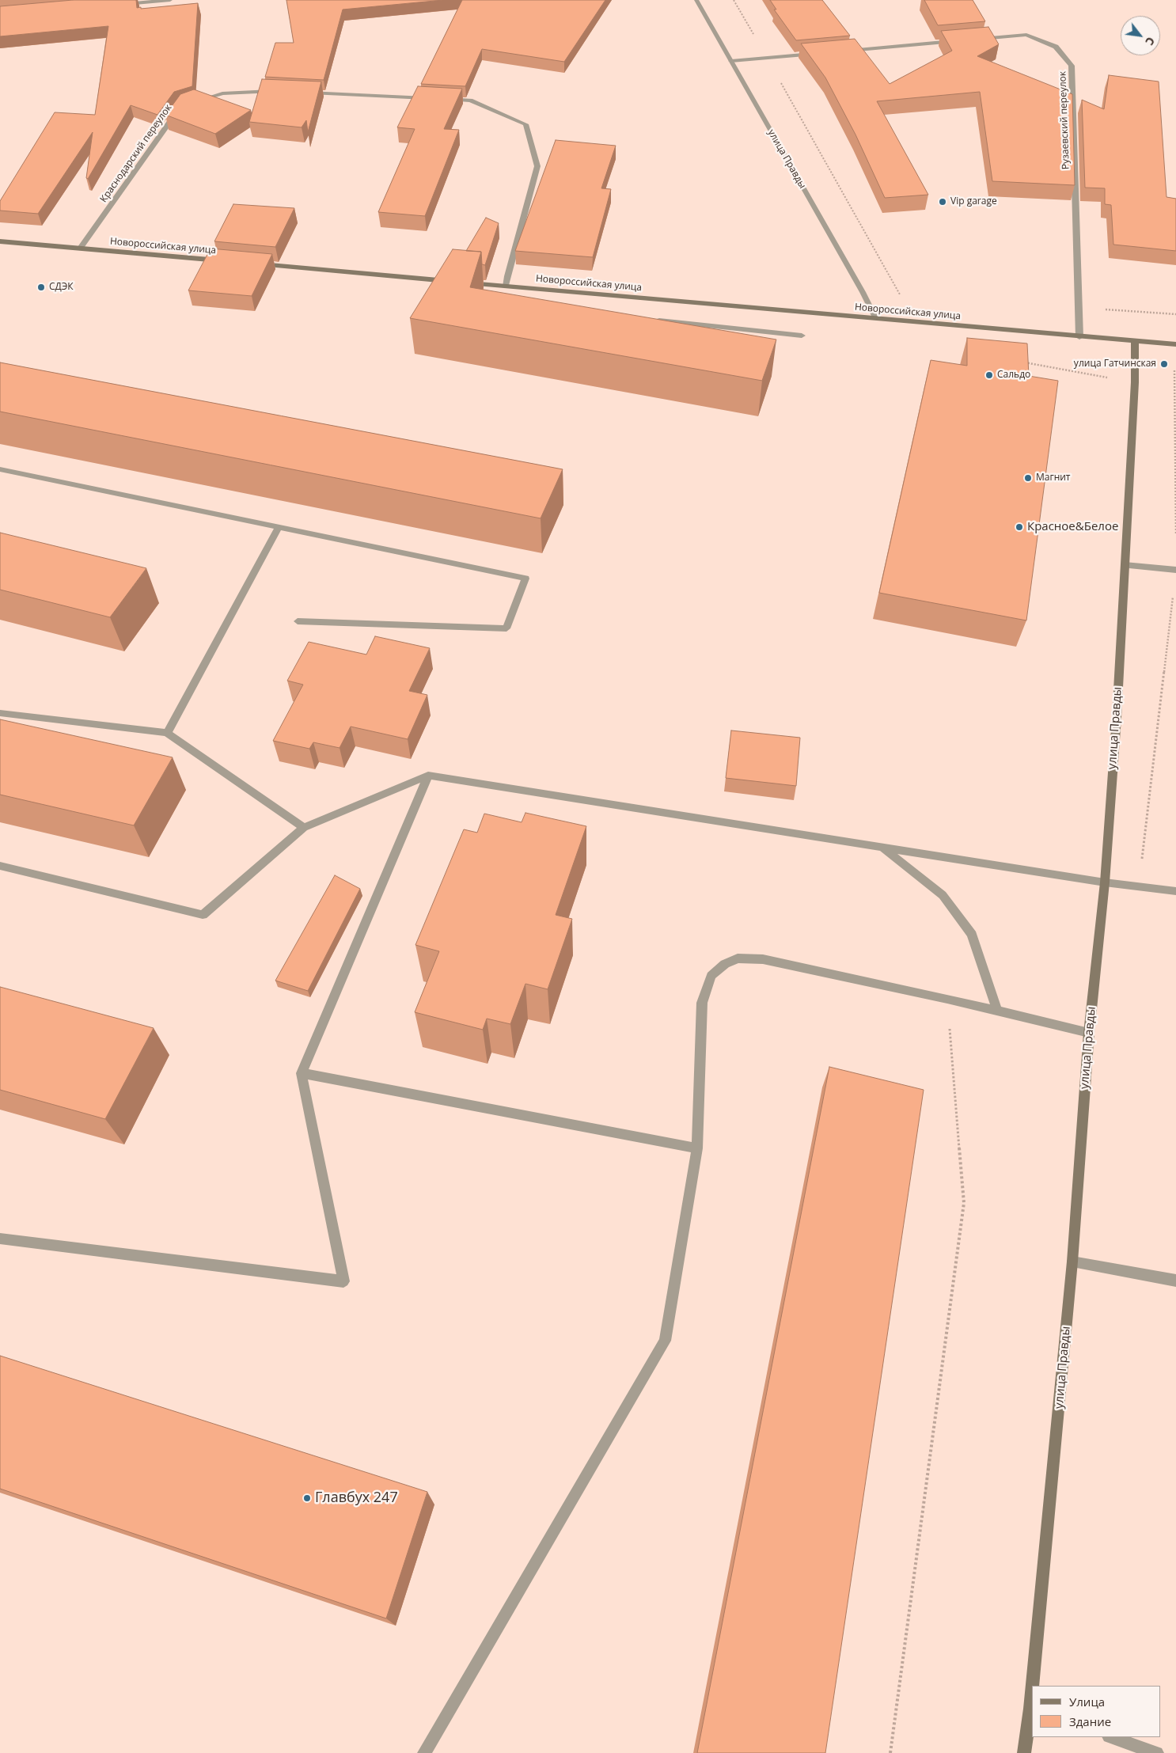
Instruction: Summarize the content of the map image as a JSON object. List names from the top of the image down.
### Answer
{
  "streets": {
    "main road": ["улица Правды", "Новороссийская улица"],
    "street": ["Рузаевский переулок", "Краснодарский переулок"]
  },
  "crossings": [
    ["Рузаевский переулок", "Новороссийская улица"],
    ["Краснодарский переулок", "Новороссийская улица"],
    ["улица Правды", "Новороссийская улица"]
  ],
  "places": [
    "Vip garage",
    "СДЭК",
    "улица Гатчинская",
    "Сальдо",
    "Магнит",
    "Красное&Белое",
    "Главбух 247"
  ],
  "legend": ["Улица", "Здание"],
  "north": "bottom right"
}
